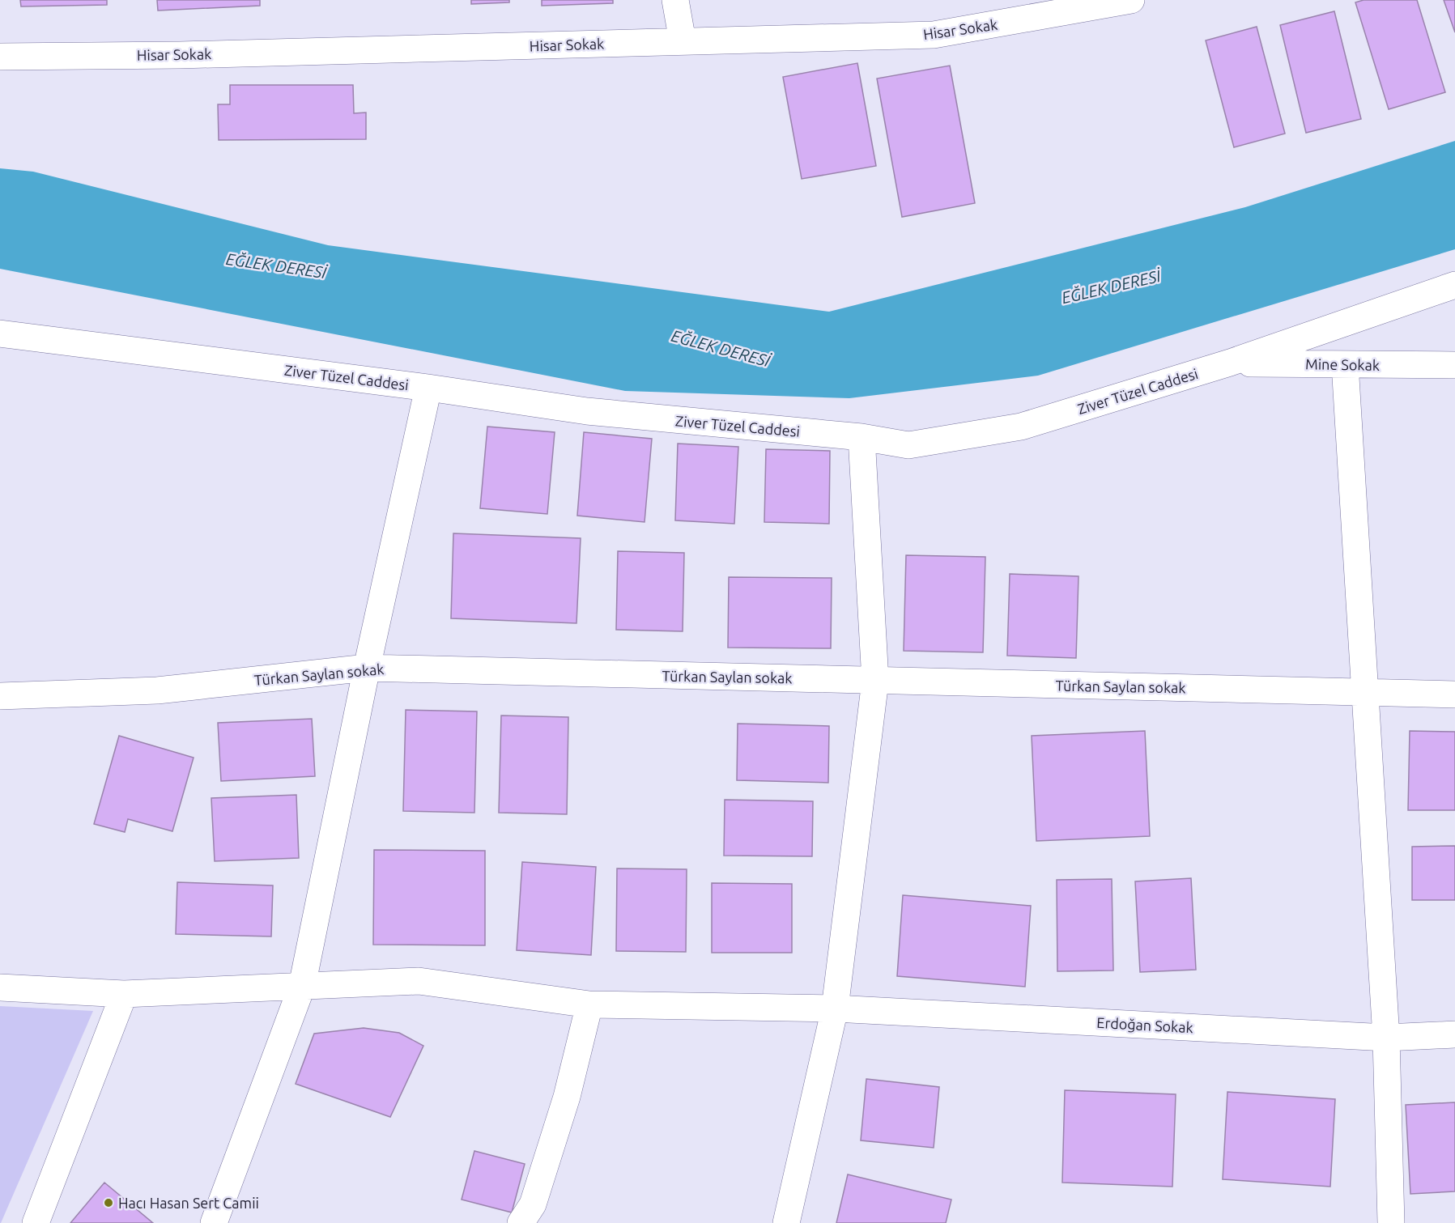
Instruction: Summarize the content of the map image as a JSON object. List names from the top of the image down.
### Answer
{
  "streets": {
    "street": [
      "Hisar Sokak",
      "Mine Sokak",
      "Ziver Tüzel Caddesi",
      "Türkan Saylan sokak",
      "Erdoğan Sokak"
    ]
  },
  "crossings": [
    ["Mine Sokak", "Ziver Tüzel Caddesi"]
  ],
  "water": ["EĞLEK DERESİ"],
  "places": ["Hacı Hasan Sert Camii"]
}
